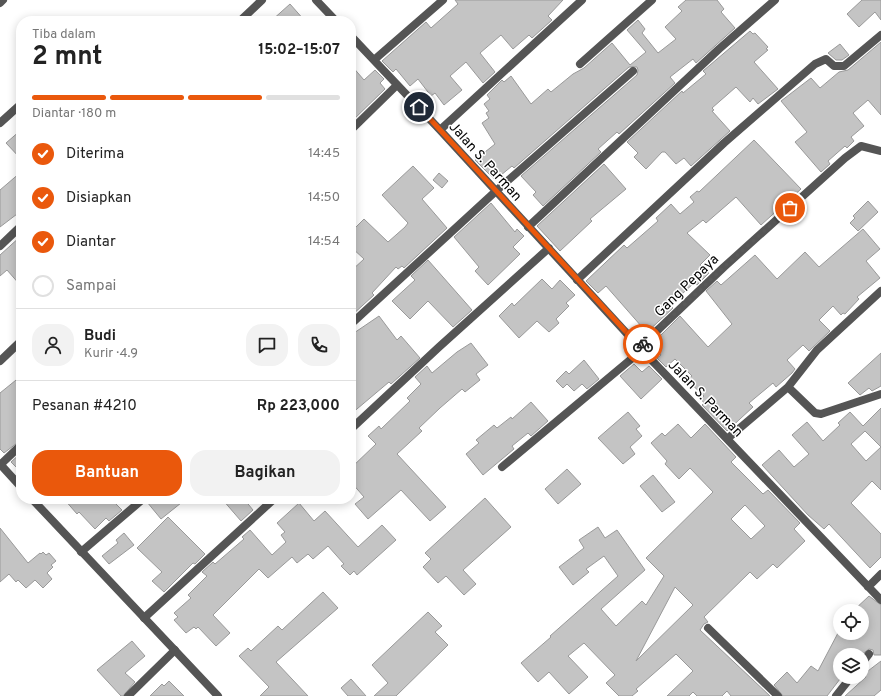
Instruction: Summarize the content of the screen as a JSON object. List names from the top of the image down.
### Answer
{
  "streets": {
    "street": ["Jalan S. Parman", "Gang Pepaya"]
  },
  "crossings": [
    ["Jalan S. Parman", "Gang Pepaya"]
  ],
  "page": {
    "heading": ["2 mnt", "Tiba dalam", "15:02–15:07"],
    "panel": [
      "Budi",
      "Kurir · 4.9",
      "Pesanan #4210",
      "Rp 223,000"
    ],
    "bar": "Diantar · 180 m",
    "list": [
      ["Diterima", "14:45"],
      ["Disiapkan", "14:50"],
      ["Diantar", "14:54"],
      "Sampai"
    ],
    "buttons": ["Bantuan", "Bagikan"]
  }
}
